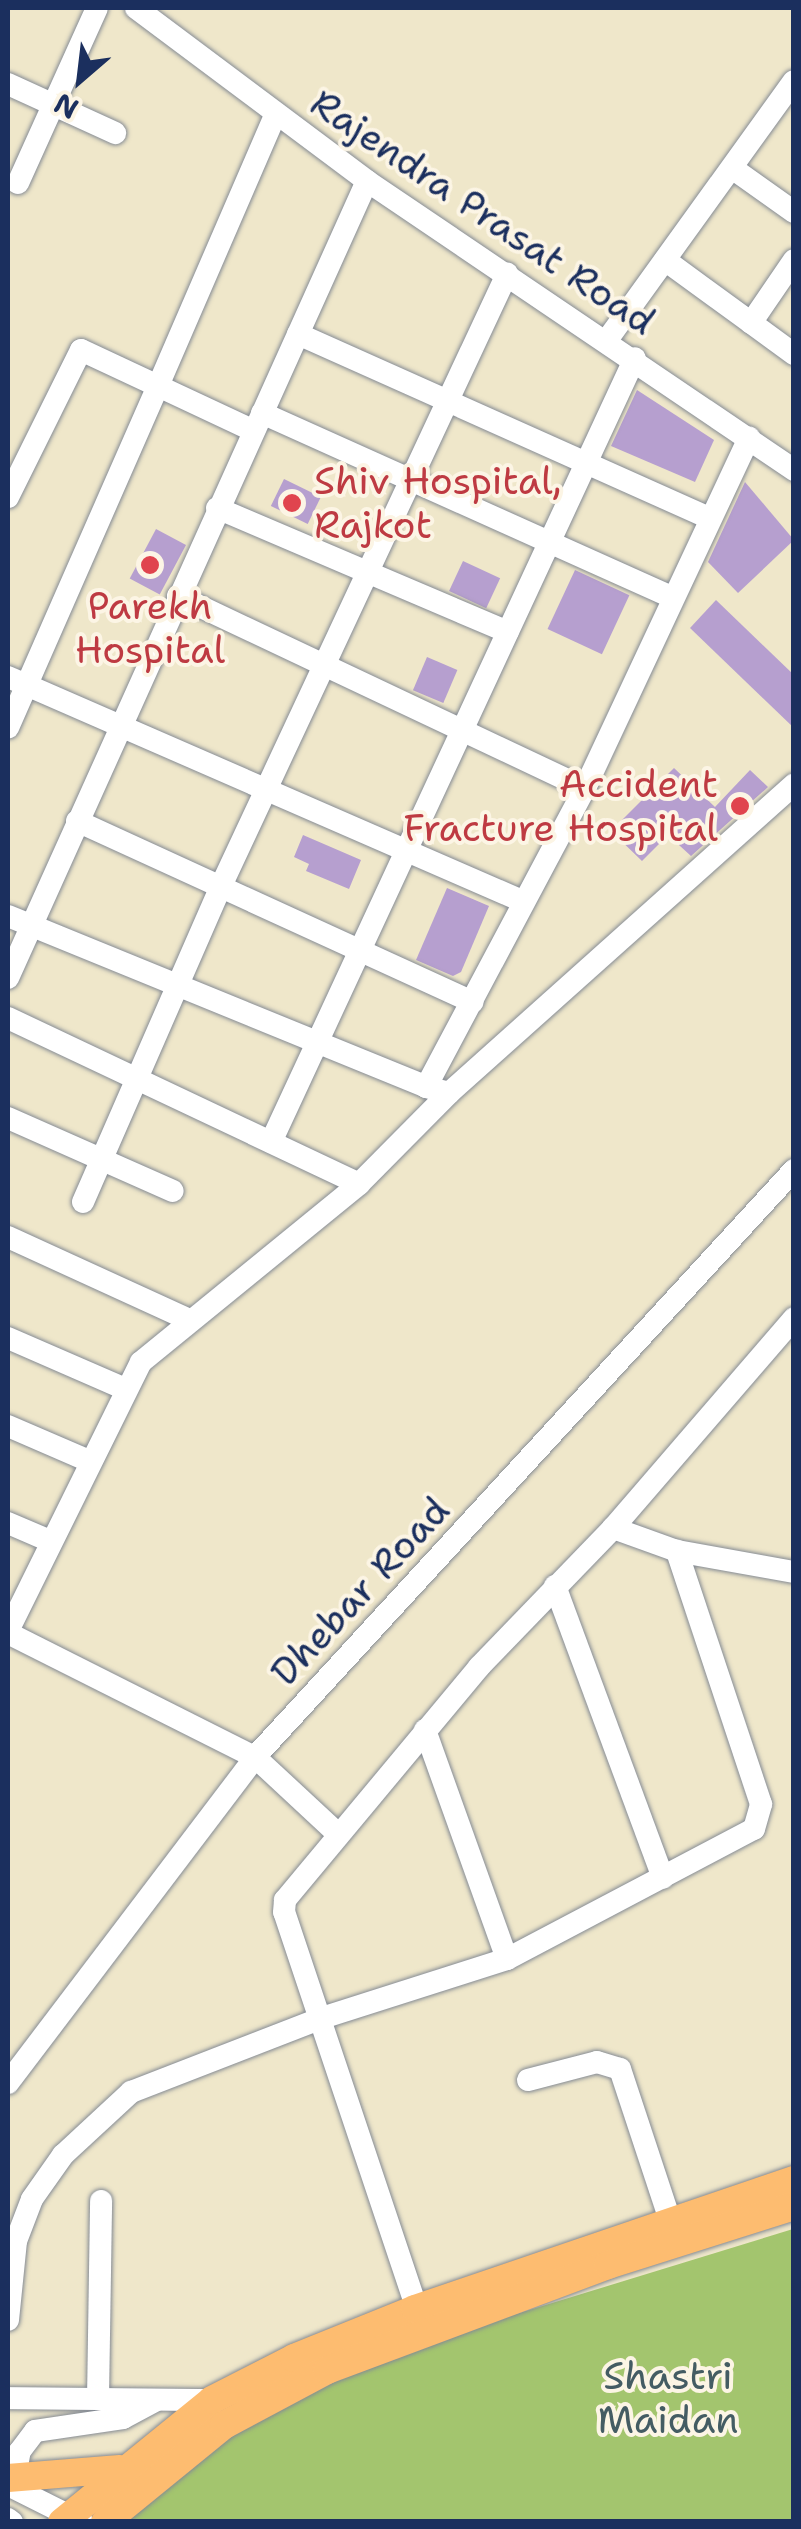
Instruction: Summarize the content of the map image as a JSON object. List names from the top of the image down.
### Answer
{
  "streets": {
    "street": ["Rajendra Prasat Road", "Dhebar Road"]
  },
  "parks": ["Shastri Maidan"],
  "places": ["Shiv Hospital, Rajkot", "Parekh Hospital", "Accident Fracture Hospital"],
  "north": "bottom left"
}
